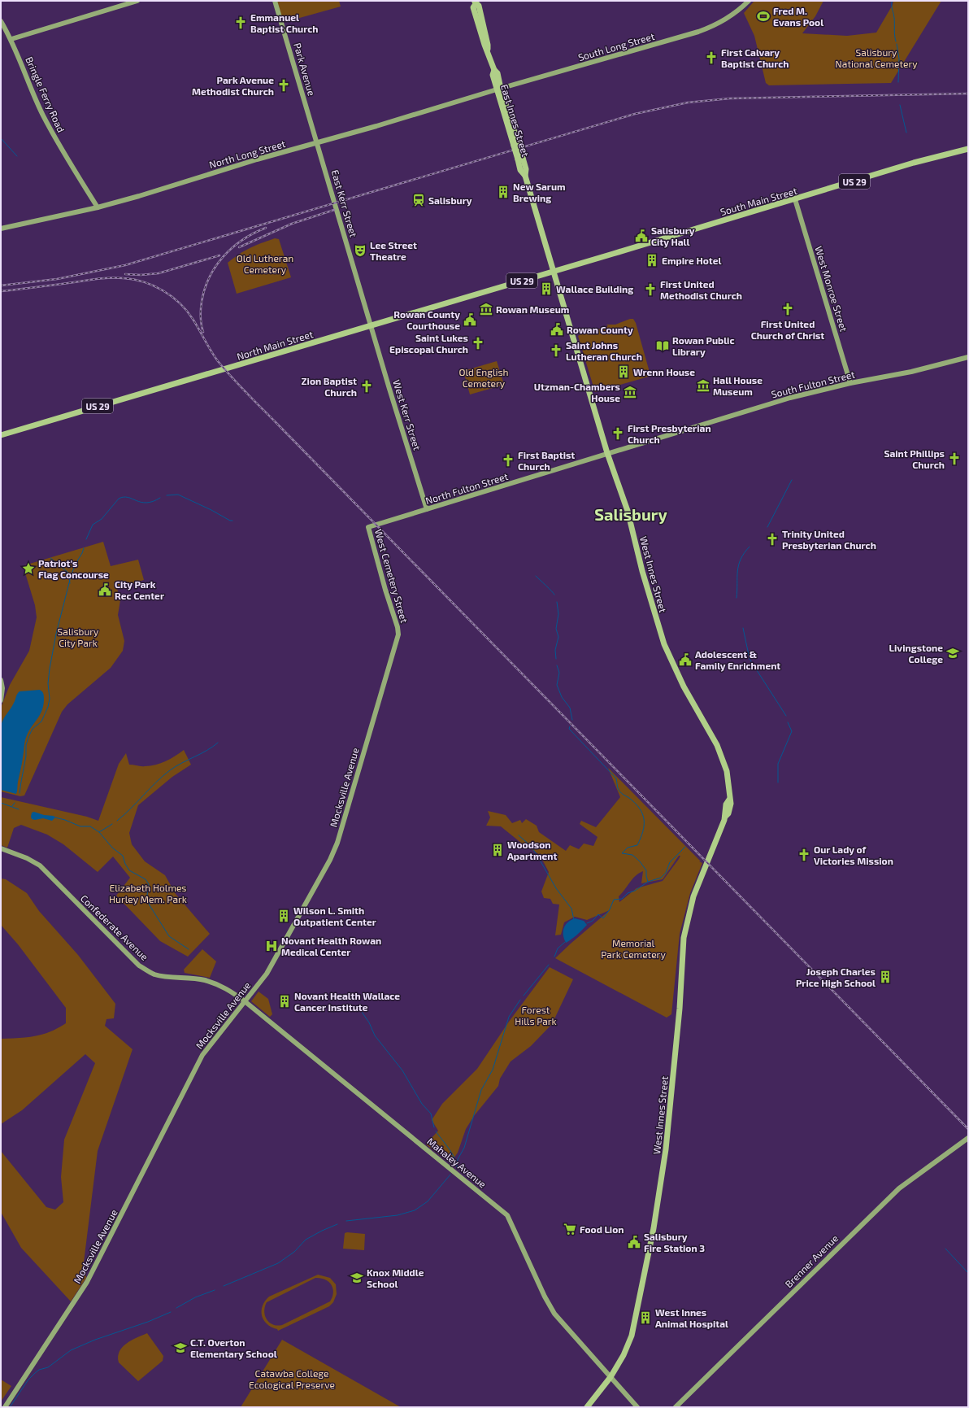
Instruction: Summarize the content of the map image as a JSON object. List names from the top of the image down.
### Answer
{
  "streets": {
    "main road": [
      "East Innes Street",
      "US 29",
      "South Main Street",
      "North Main Street",
      "West Innes Street"
    ],
    "street": [
      "South Long Street",
      "Park Avenue",
      "Bringle Ferry Road",
      "North Long Street",
      "East Kerr Street",
      "West Monroe Street",
      "South Fulton Street",
      "West Kerr Street",
      "North Fulton Street",
      "West Cemetery Street",
      "Mocksville Avenue",
      "Confederate Avenue",
      "Mahaley Avenue",
      "Brenner Avenue"
    ]
  },
  "crossings": [
    ["South Long Street", "East Innes Street"],
    ["South Long Street", "North Long Street"],
    ["Park Avenue", "North Long Street"],
    ["Park Avenue", "East Kerr Street"],
    ["Bringle Ferry Road", "North Long Street"],
    ["East Innes Street", "North Long Street"],
    ["East Innes Street", "South Main Street"],
    ["East Innes Street", "North Main Street"],
    ["East Innes Street", "West Innes Street"],
    ["North Long Street", "East Kerr Street"],
    ["South Main Street", "West Monroe Street"],
    ["South Main Street", "North Main Street"],
    ["South Main Street", "West Innes Street"],
    ["East Kerr Street", "North Main Street"],
    ["East Kerr Street", "West Kerr Street"],
    ["West Monroe Street", "South Fulton Street"],
    ["North Main Street", "West Kerr Street"],
    ["North Main Street", "West Innes Street"],
    ["South Fulton Street", "North Fulton Street"],
    ["South Fulton Street", "West Innes Street"],
    ["West Kerr Street", "North Fulton Street"],
    ["North Fulton Street", "West Innes Street"],
    ["North Fulton Street", "West Cemetery Street"],
    ["West Innes Street", "Mahaley Avenue"],
    ["West Cemetery Street", "Mocksville Avenue"],
    ["Mocksville Avenue", "Confederate Avenue"],
    ["Mocksville Avenue", "Mahaley Avenue"],
    ["Confederate Avenue", "Mahaley Avenue"]
  ],
  "districts": ["Salisbury"],
  "parks": [
    "Salisbury National Cemetery",
    "Old Lutheran Cemetery",
    "Old English Cemetery",
    "Salisbury City Park",
    "Elizabeth Holmes Hurley Mem. Park",
    "Memorial Park Cemetery",
    "Forest Hills Park",
    "Catawba College Ecological Preserve"
  ],
  "places": {
    "sports": ["Fred M. Evans Pool"],
    "church": [
      "Emmanuel Baptist Church",
      "First Calvary Baptist Church",
      "Park Avenue Methodist Church",
      "First United Methodist Church",
      "First United Church of Christ",
      "Saint Lukes Episcopal Church",
      "Saint Johns Lutheran Church",
      "Zion Baptist Church",
      "First Presbyterian Church",
      "Saint Phillips Church",
      "First Baptist Church",
      "Trinity United Presbyterian Church",
      "Our Lady of Victories Mission"
    ],
    "building": [
      "New Sarum Brewing",
      "Empire Hotel",
      "Wallace Building",
      "Wrenn House",
      "Woodson Apartment",
      "Wilson L. Smith Outpatient Center",
      "Joseph Charles Price High School",
      "Novant Health Wallace Cancer Institute",
      "West Innes Animal Hospital"
    ],
    "station": ["Salisbury"],
    "public building": [
      "Salisbury City Hall",
      "Rowan County Courthouse",
      "Rowan County",
      "City Park Rec Center",
      "Adolescent & Family Enrichment",
      "Salisbury Fire Station 3"
    ],
    "theatre": ["Lee Street Theatre"],
    "museum": ["Rowan Museum", "Hall House Museum", "Utzman-Chambers House"],
    "library": ["Rowan Public Library"],
    "place": ["Patriot’s Flag Concourse"],
    "school or university": ["Livingstone College", "Knox Middle School", "C.T. Overton Elementary School"],
    "hospital": ["Novant Health Rowan Medical Center"],
    "supermarket": ["Food Lion"]
  }
}
